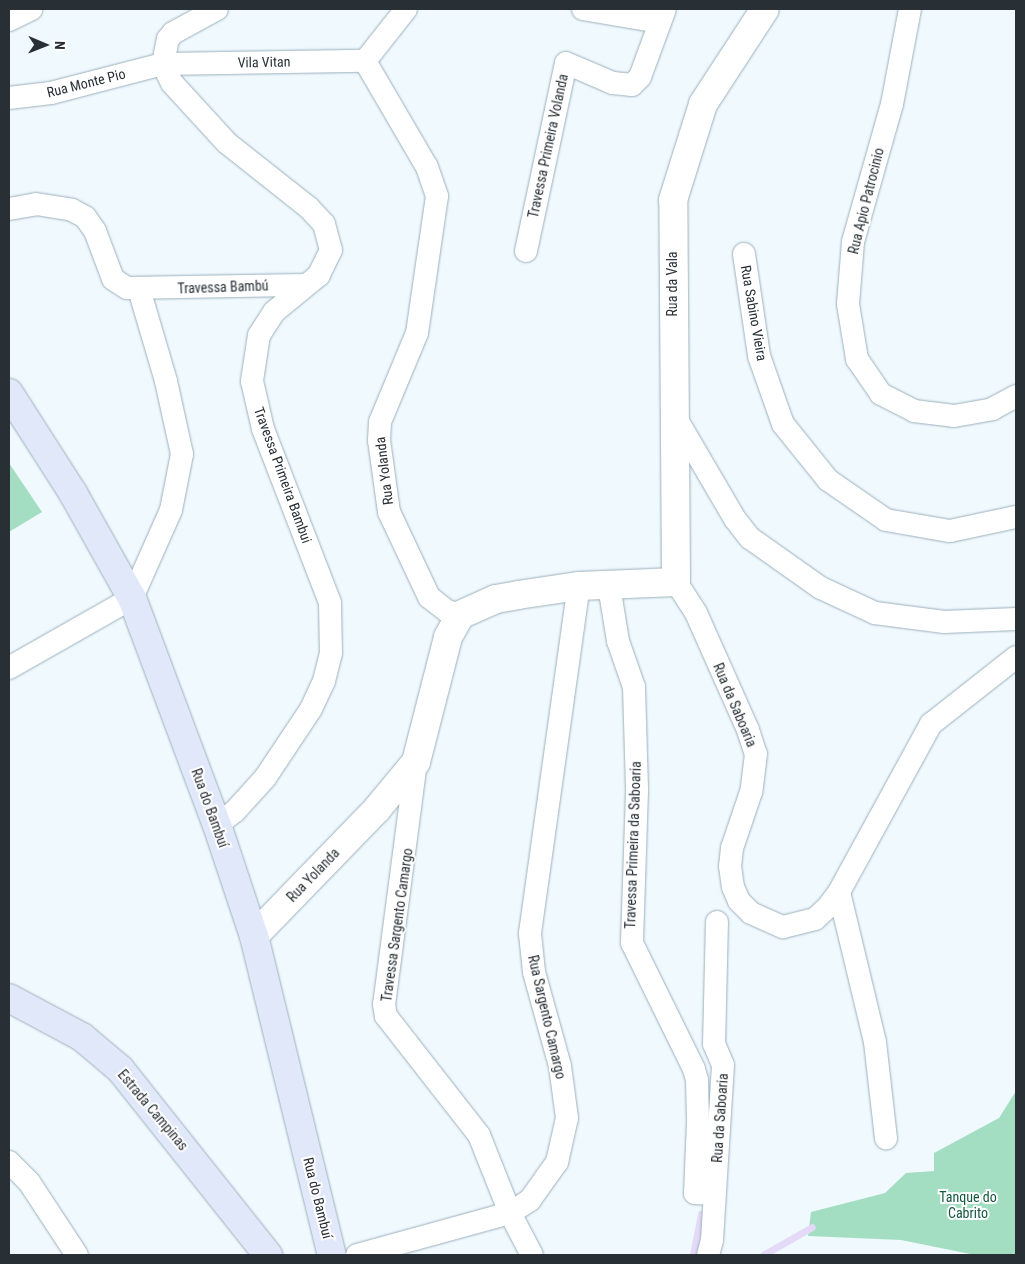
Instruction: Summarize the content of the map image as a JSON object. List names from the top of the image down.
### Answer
{
  "streets": {
    "main road": ["Rua do Bambuí", "Estrada Campinas"],
    "street": [
      "Vila Vitan",
      "Rua Monte Pio",
      "Travessa Primeira Volanda",
      "Rua Apio Patrocinio",
      "Rua da Vala",
      "Travessa Bambú",
      "Rua Sabino Vieira",
      "Rua Yolanda",
      "Travessa Primeira Bambui",
      "Rua da Saboaria",
      "Travessa Primeira da Saboaria",
      "Travessa Sargento Camargo",
      "Rua Sargento Camargo"
    ]
  },
  "crossings": [
    ["Vila Vitan", "Rua Monte Pio"],
    ["Vila Vitan", "Rua Yolanda"],
    ["Vila Vitan", "Travessa Primeira Bambui"],
    ["Rua Monte Pio", "Travessa Primeira Bambui"],
    ["Rua da Vala", "Rua da Saboaria"],
    ["Travessa Bambú", "Travessa Primeira Bambui"],
    ["Rua Yolanda", "Rua do Bambuí"],
    ["Rua Yolanda", "Travessa Sargento Camargo"],
    ["Travessa Primeira Bambui", "Rua do Bambuí"],
    ["Rua da Saboaria", "Travessa Primeira da Saboaria"],
    ["Travessa Sargento Camargo", "Rua Sargento Camargo"]
  ],
  "parks": ["Tanque do Cabrito"],
  "north": "right"
}
